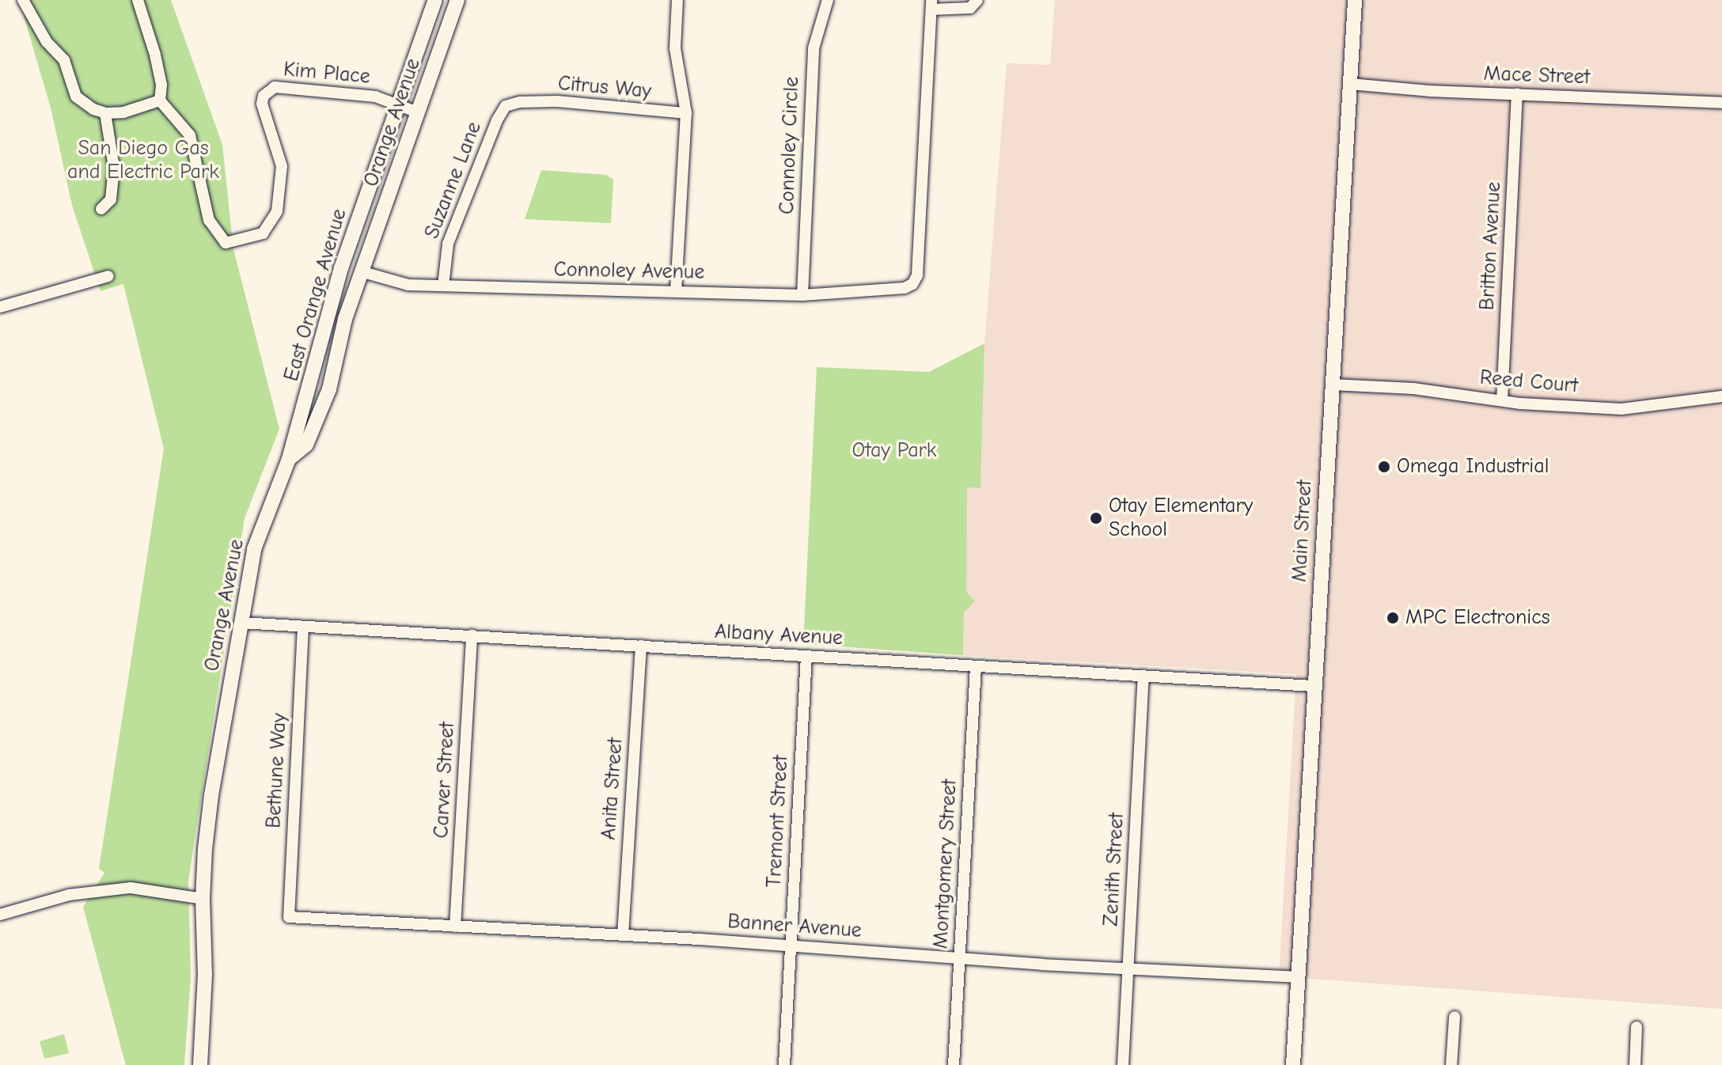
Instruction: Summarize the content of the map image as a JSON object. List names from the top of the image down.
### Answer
{
  "streets": {
    "main road": ["Orange Avenue", "East Orange Avenue", "Main Street"],
    "street": [
      "Kim Place",
      "Mace Street",
      "Citrus Way",
      "Connoley Circle",
      "Suzanne Lane",
      "Britton Avenue",
      "Connoley Avenue",
      "Reed Court",
      "Albany Avenue",
      "Bethune Way",
      "Carver Street",
      "Anita Street",
      "Tremont Street",
      "Montgomery Street",
      "Zenith Street",
      "Banner Avenue"
    ]
  },
  "crossings": [
    ["Kim Place", "Orange Avenue"],
    ["Kim Place", "East Orange Avenue"],
    ["Mace Street", "Britton Avenue"],
    ["Mace Street", "Main Street"],
    ["Citrus Way", "Suzanne Lane"],
    ["Orange Avenue", "Connoley Avenue"],
    ["Orange Avenue", "East Orange Avenue"],
    ["Orange Avenue", "Albany Avenue"],
    ["Connoley Circle", "Connoley Avenue"],
    ["Suzanne Lane", "Connoley Avenue"],
    ["Britton Avenue", "Reed Court"],
    ["Reed Court", "Main Street"],
    ["Main Street", "Albany Avenue"],
    ["Main Street", "Banner Avenue"],
    ["Albany Avenue", "Bethune Way"],
    ["Albany Avenue", "Carver Street"],
    ["Albany Avenue", "Anita Street"],
    ["Albany Avenue", "Tremont Street"],
    ["Albany Avenue", "Montgomery Street"],
    ["Albany Avenue", "Zenith Street"],
    ["Bethune Way", "Banner Avenue"],
    ["Carver Street", "Banner Avenue"],
    ["Anita Street", "Banner Avenue"],
    ["Tremont Street", "Banner Avenue"],
    ["Montgomery Street", "Banner Avenue"],
    ["Zenith Street", "Banner Avenue"]
  ],
  "parks": ["San Diego Gas and Electric Park", "Otay Park"],
  "places": ["Omega Industrial", "Otay Elementary School", "MPC Electronics"]
}
